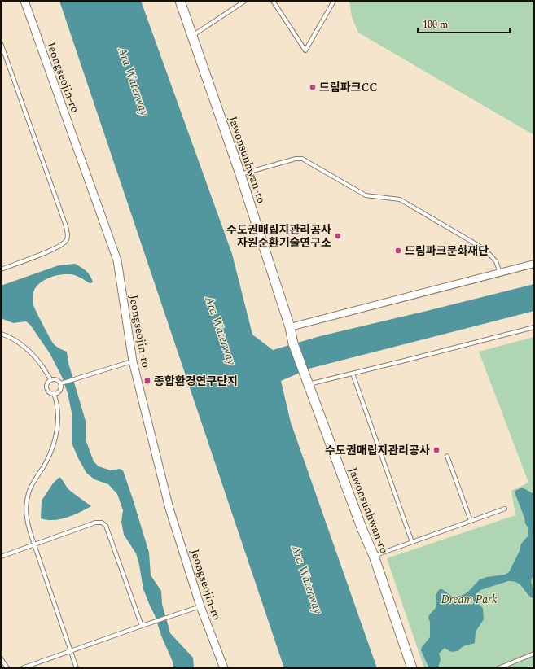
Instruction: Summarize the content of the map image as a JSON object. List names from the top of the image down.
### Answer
{
  "streets": {
    "main road": ["Jawonsunhwan-ro"],
    "street": ["Jeongseojin-ro"]
  },
  "water": ["Ara Waterway"],
  "parks": ["Dream Park"],
  "places": {
    "other": [
      "드림파크CC",
      "수도권매립지관리공사 자원순환기술연구소",
      "드림파크문화재단",
      "수도권매립지관리공사"
    ],
    "transit": ["종합환경연구단지"]
  },
  "scale_bar": "100 m"
}
